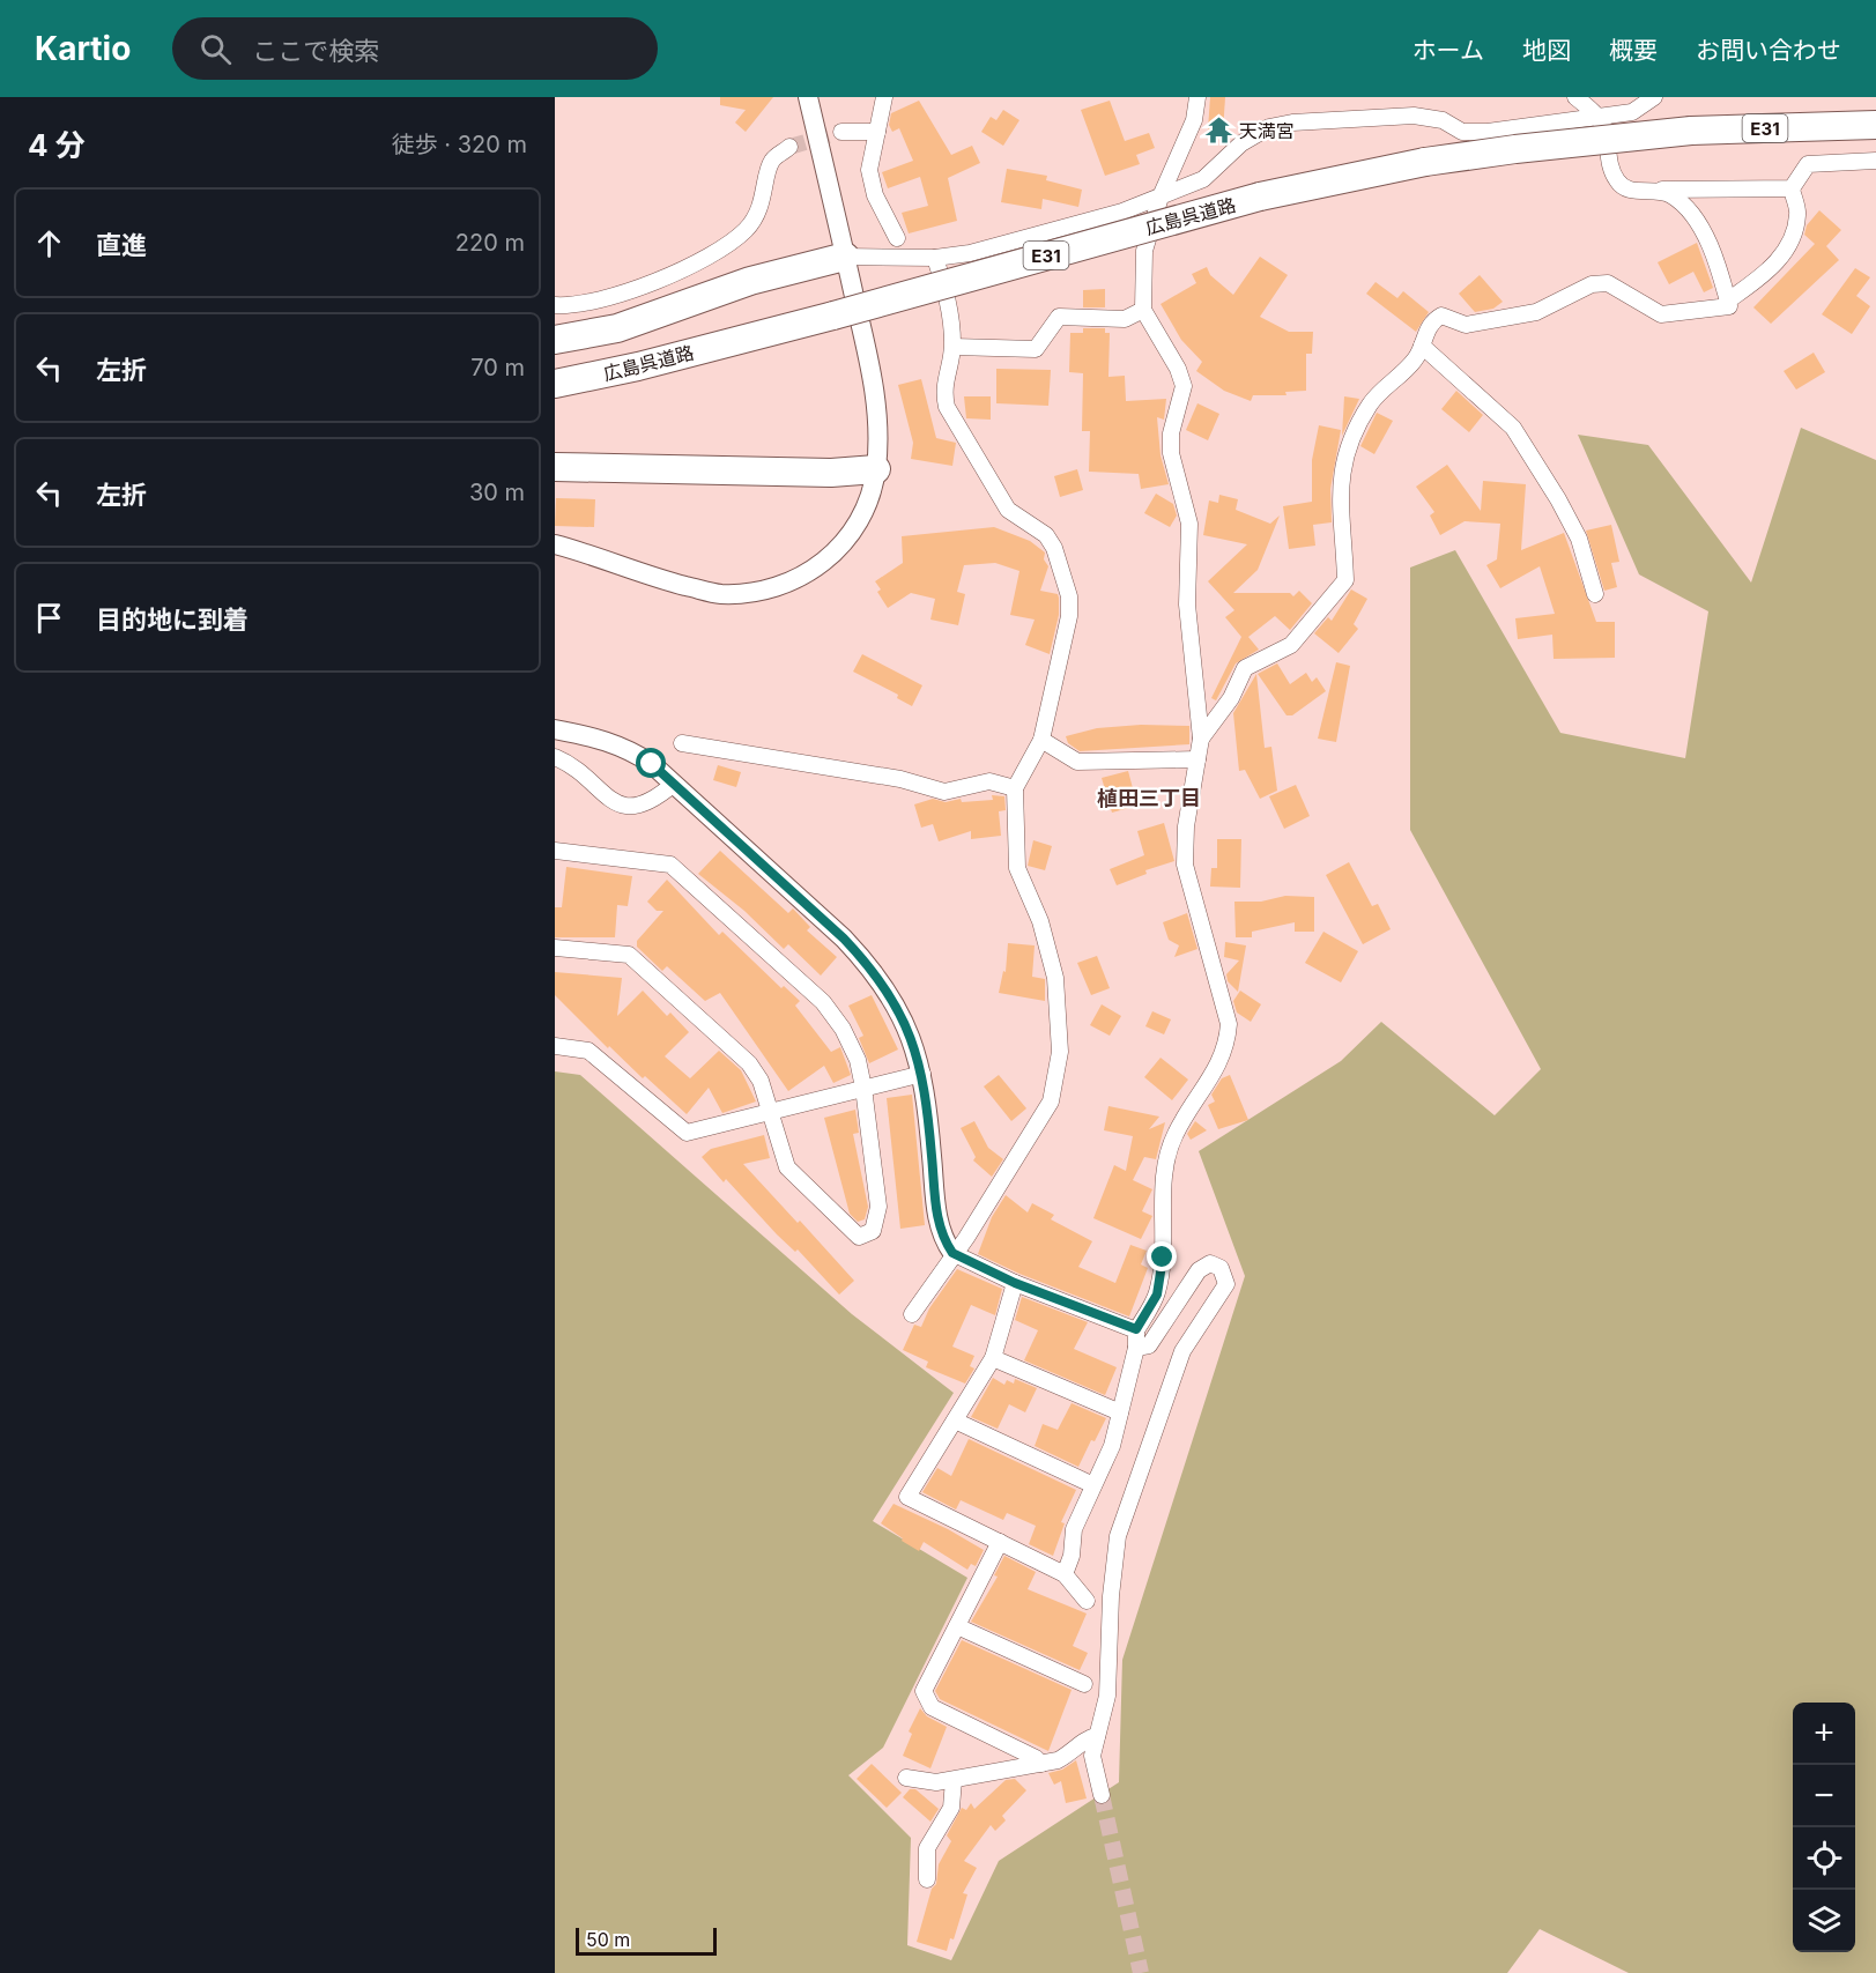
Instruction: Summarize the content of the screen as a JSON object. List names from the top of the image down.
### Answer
{
  "streets": {
    "highway": ["E31", "広島呉道路"]
  },
  "districts": ["植田三丁目"],
  "places": {
    "temple": ["天満宮"]
  },
  "scale_bar": "50 m",
  "page": {
    "header": "Kartio",
    "search": "ここで検索",
    "nav": [
      "ホーム",
      "地図",
      "概要",
      "お問い合わせ"
    ],
    "heading": ["4 分", "徒歩 · 320 m"],
    "list": [
      ["直進", "220 m"],
      ["左折", "70 m"],
      ["左折", "30 m"],
      "目的地に到着"
    ],
    "map_buttons": ["+", "−"],
    "scale": "50 m"
  }
}
